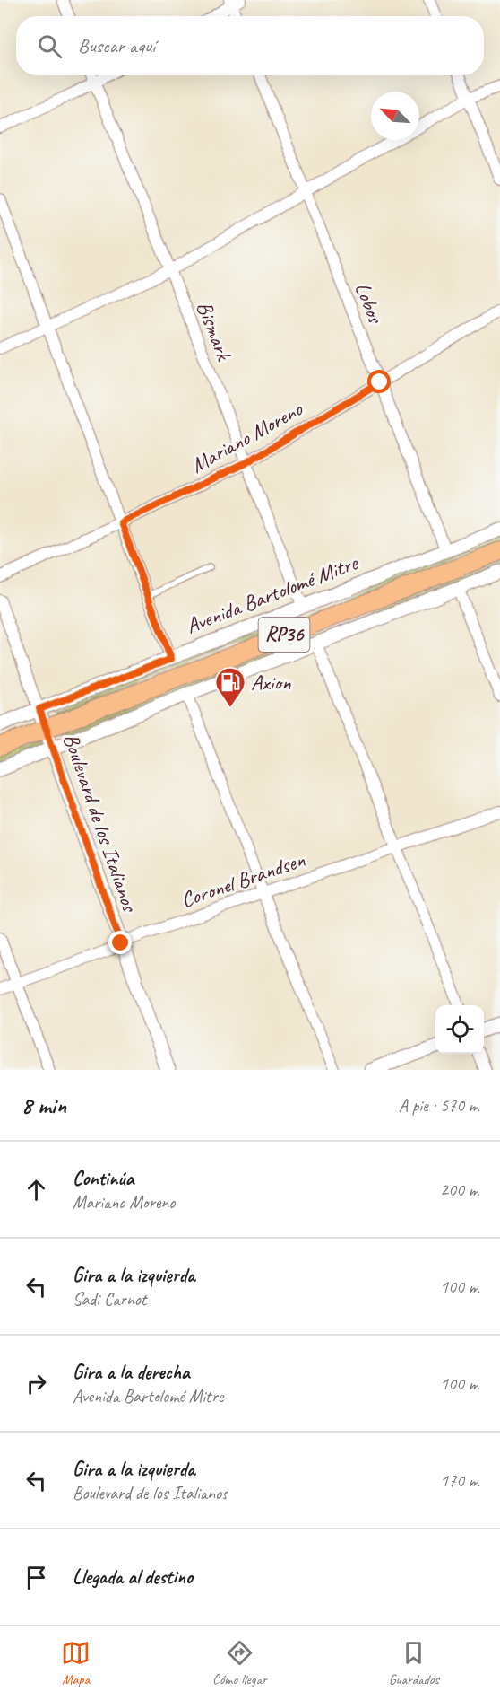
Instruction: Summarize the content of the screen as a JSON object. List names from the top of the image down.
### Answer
{
  "streets": {
    "main road": ["Avenida Bartolomé Mitre", "RP36"],
    "street": [
      "Lobos",
      "Bismark",
      "Mariano Moreno",
      "Boulevard de los Italianos",
      "Coronel Brandsen"
    ]
  },
  "crossings": [
    ["Lobos", "Mariano Moreno"],
    ["Lobos", "Avenida Bartolomé Mitre"],
    ["Bismark", "Mariano Moreno"],
    ["Bismark", "Avenida Bartolomé Mitre"],
    ["Avenida Bartolomé Mitre", "Boulevard de los Italianos"],
    ["Boulevard de los Italianos", "Coronel Brandsen"]
  ],
  "places": {
    "fuel station": ["Axion"]
  },
  "north": "top left",
  "page": {
    "search": "Buscar aquí",
    "heading": ["8 min", "A pie · 570 m"],
    "list": [
      ["Continúa", "Mariano Moreno", "200 m"],
      ["Gira a la izquierda", "Sadi Carnot", "100 m"],
      ["Gira a la derecha", "Avenida Bartolomé Mitre", "100 m"],
      ["Gira a la izquierda", "Boulevard de los Italianos", "170 m"],
      "Llegada al destino"
    ],
    "nav": ["Mapa", "Cómo llegar", "Guardados"]
  }
}
